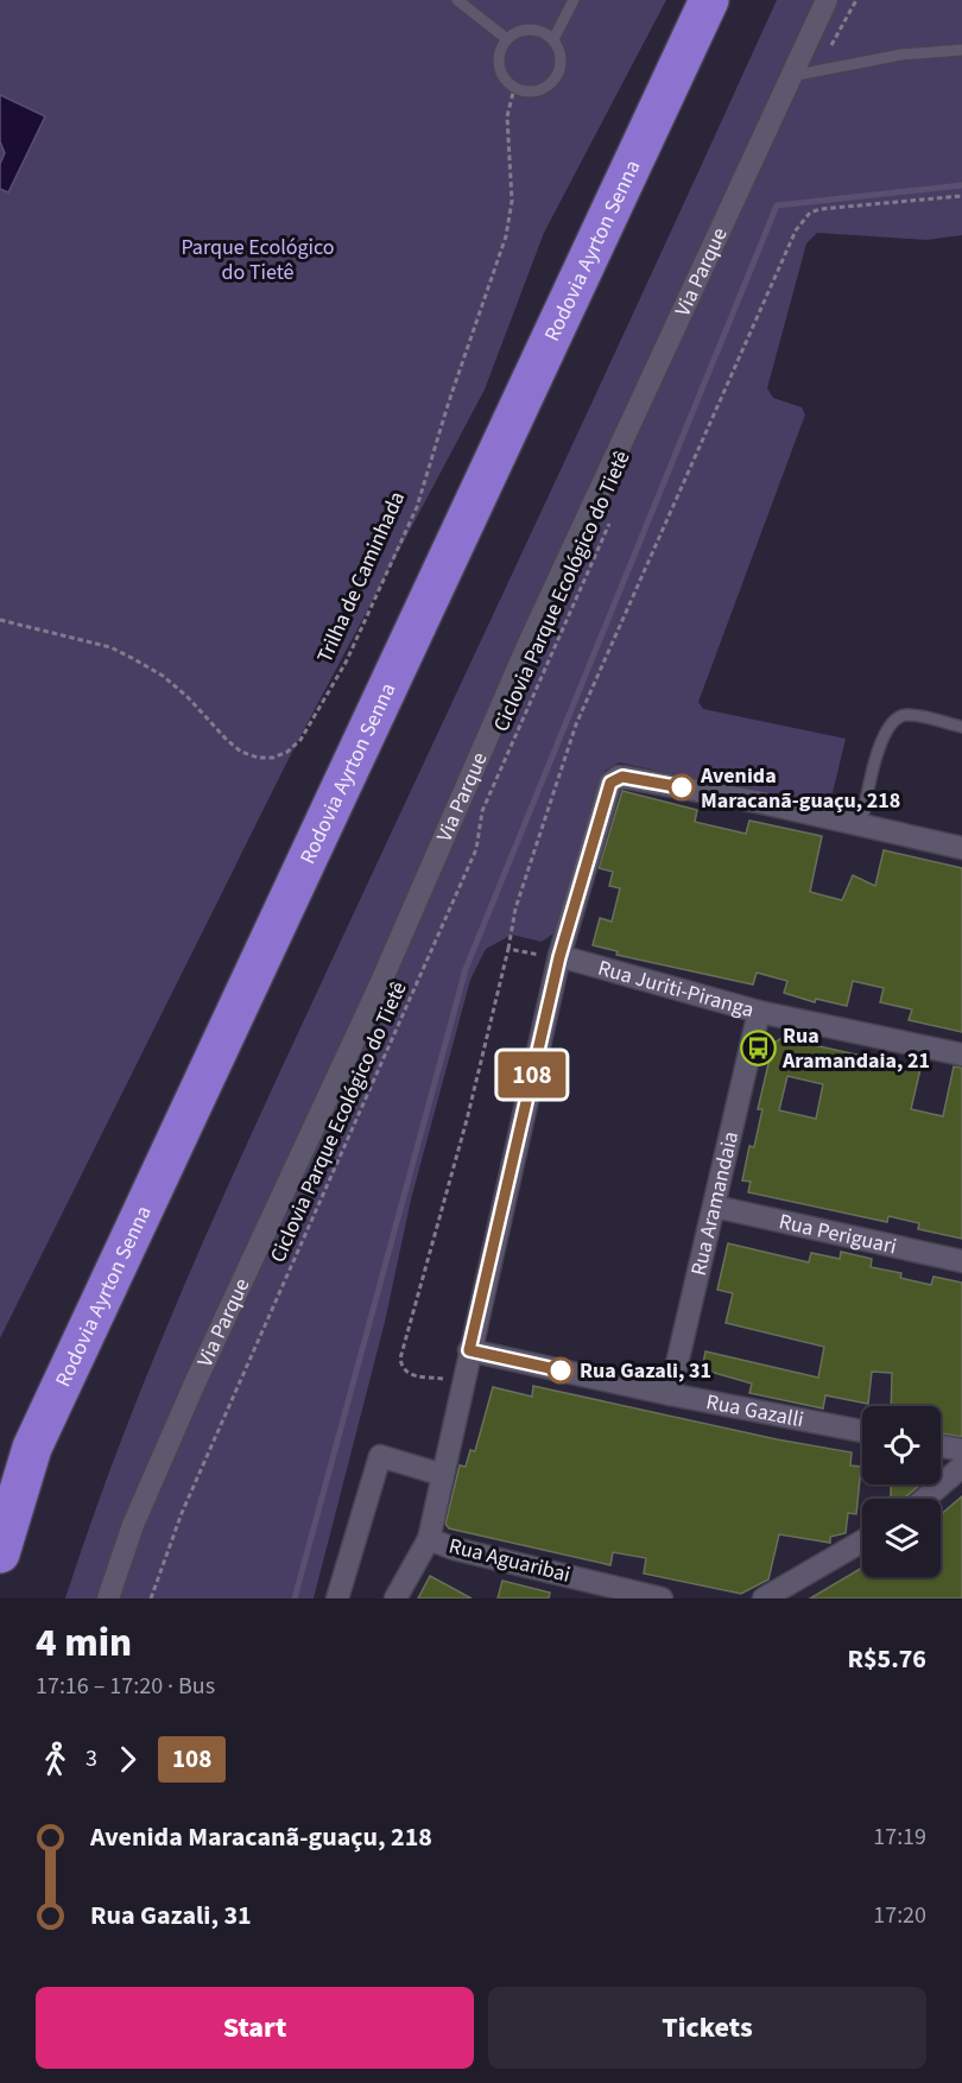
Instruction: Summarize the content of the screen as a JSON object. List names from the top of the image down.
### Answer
{
  "streets": {
    "highway": ["Rodovia Ayrton Senna"],
    "street": [
      "Via Parque",
      "Rua Juriti-Piranga",
      "Rua Aramandaia",
      "Rua Periguari",
      "Rua Gazalli",
      "Rua Aguaribai"
    ],
    "path": ["Trilha de Caminhada", "Ciclovia Parque Ecológico do Tietê"]
  },
  "crossings": [
    ["Rua Juriti-Piranga", "Rua Aramandaia"],
    ["Rua Juriti-Piranga", "Rua Aguaribai"],
    ["Rua Aramandaia", "Rua Periguari"],
    ["Rua Aramandaia", "Rua Gazalli"],
    ["Rua Gazalli", "Rua Aguaribai"]
  ],
  "parks": ["Parque Ecológico do Tietê"],
  "places": {
    "other": ["Avenida Maracanã-guaçu, 218", "Rua Gazali, 31"],
    "bus stop": ["Rua Aramandaia, 21"]
  },
  "lines": ["bus line 108"],
  "page": {
    "on_map": "108",
    "heading": ["4 min", "17:16 – 17:20 · Bus", "R$5.76"],
    "legs": ["3", "108"],
    "list": [
      {
        "name": "Avenida Maracanã-guaçu, 218",
        "value": "17:19"
      },
      {
        "name": "Rua Gazali, 31",
        "value": "17:20"
      }
    ],
    "buttons": ["Start", "Tickets"]
  }
}
